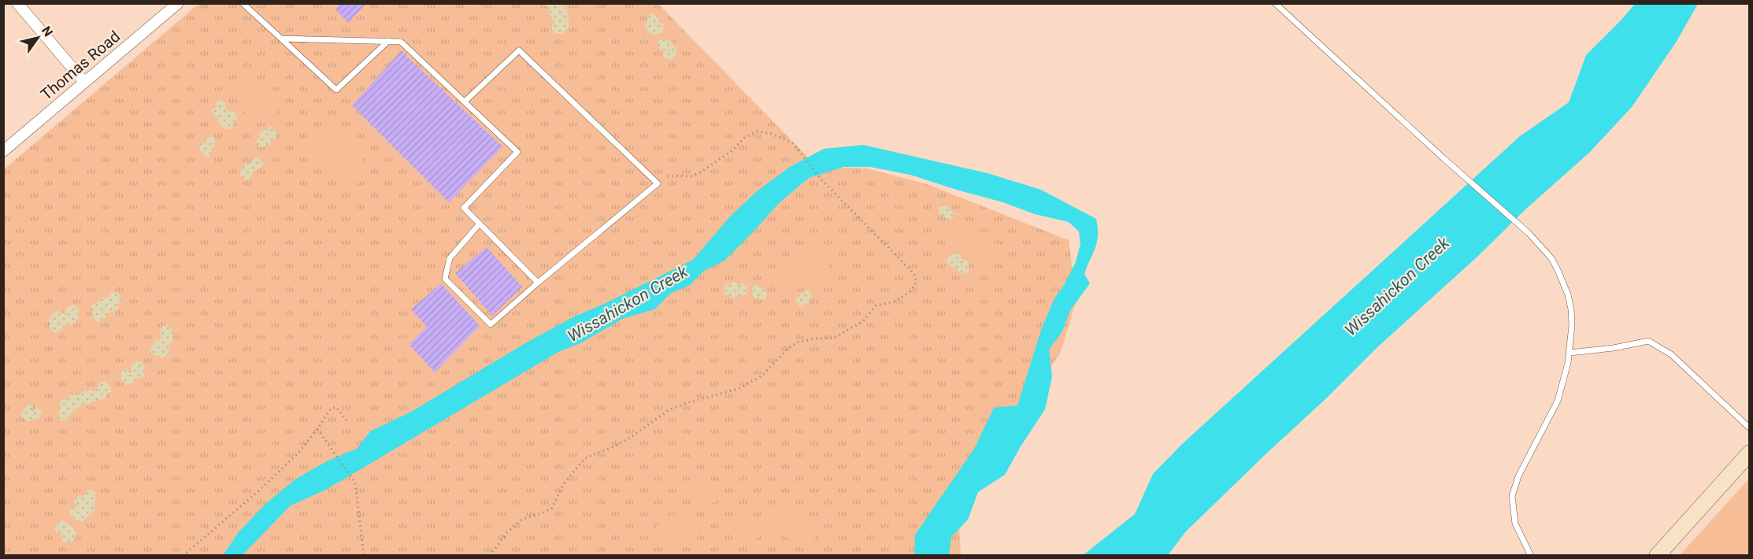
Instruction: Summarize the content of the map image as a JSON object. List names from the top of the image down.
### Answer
{
  "streets": {
    "street": ["Thomas Road"]
  },
  "water": ["Wissahickon Creek"],
  "north": "top right"
}
